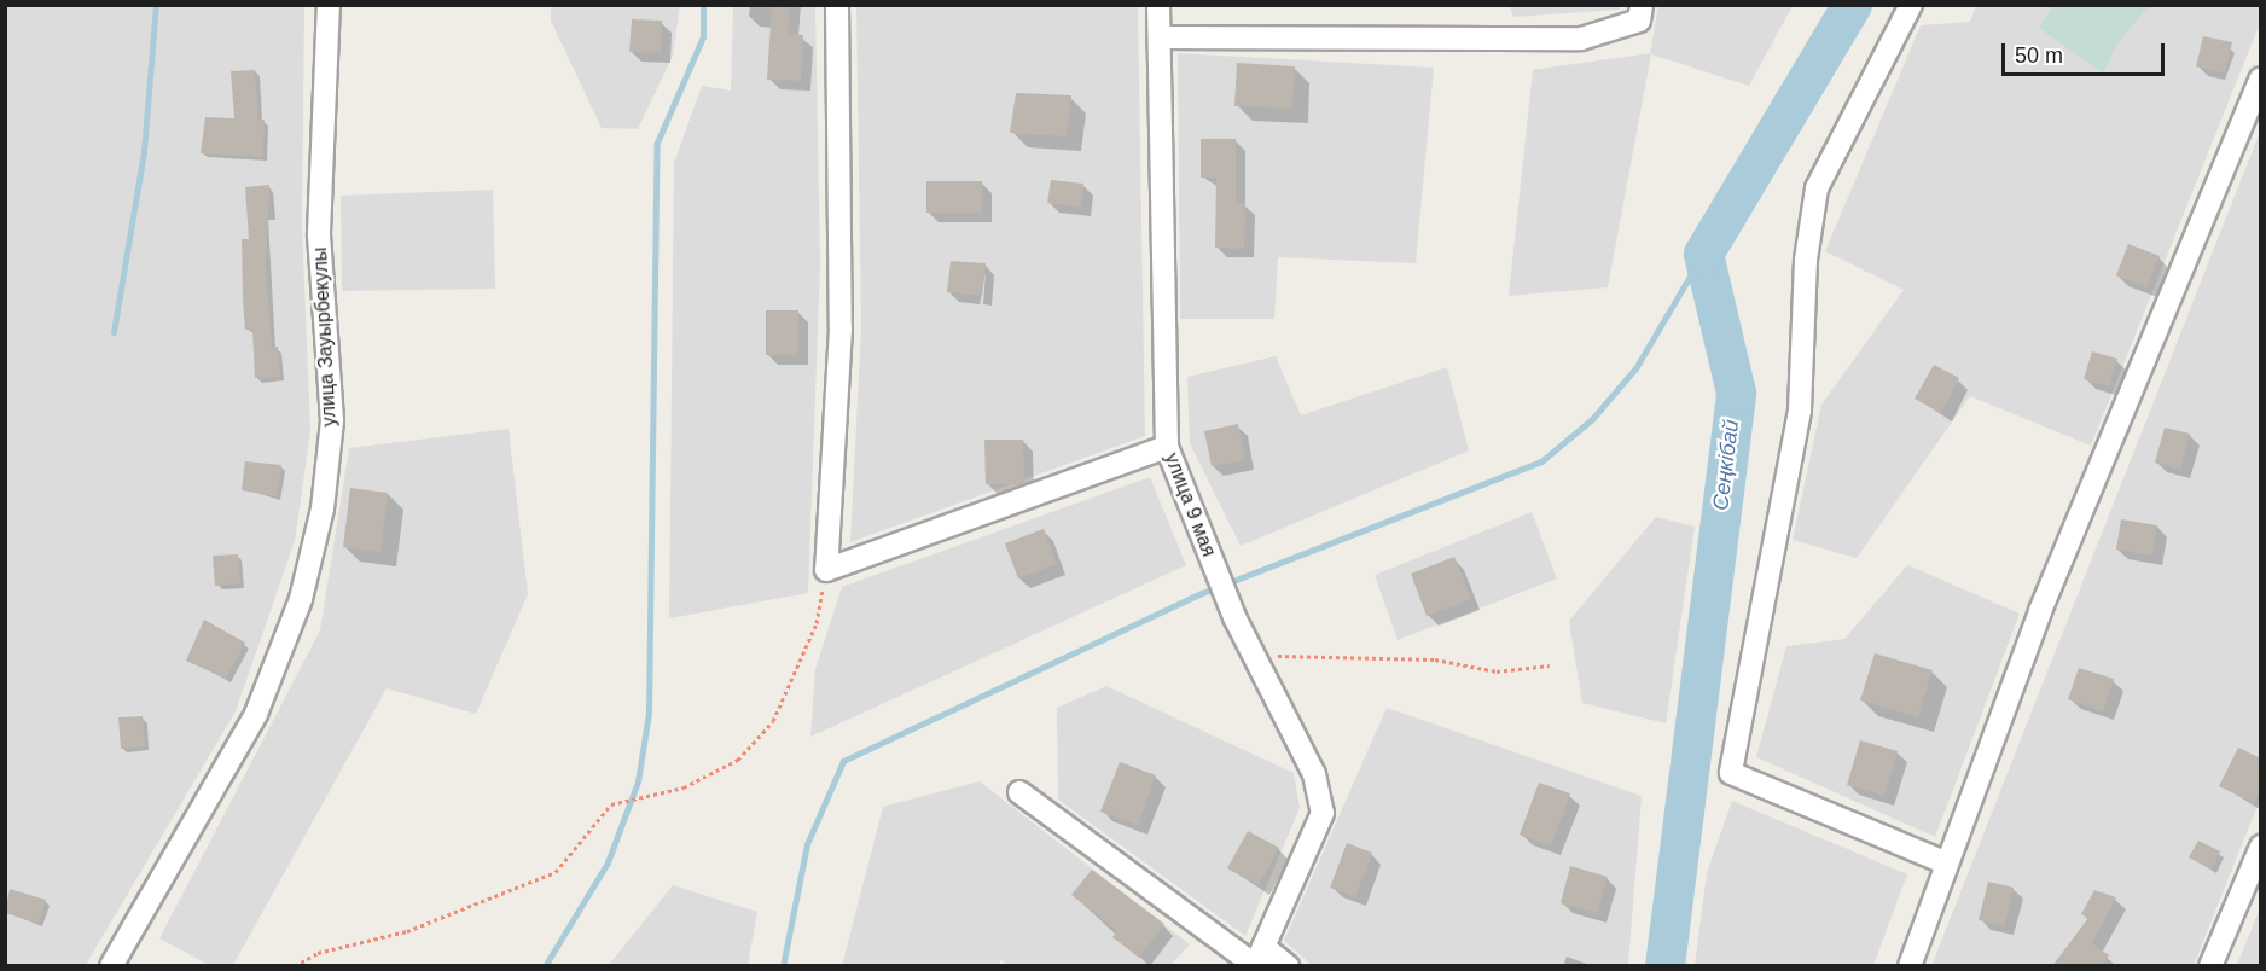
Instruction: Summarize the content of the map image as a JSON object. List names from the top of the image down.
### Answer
{
  "streets": {
    "street": ["улица Зауырбекулы", "улица 9 мая"]
  },
  "water": ["Сеңкібай"],
  "scale_bar": "50 m"
}
